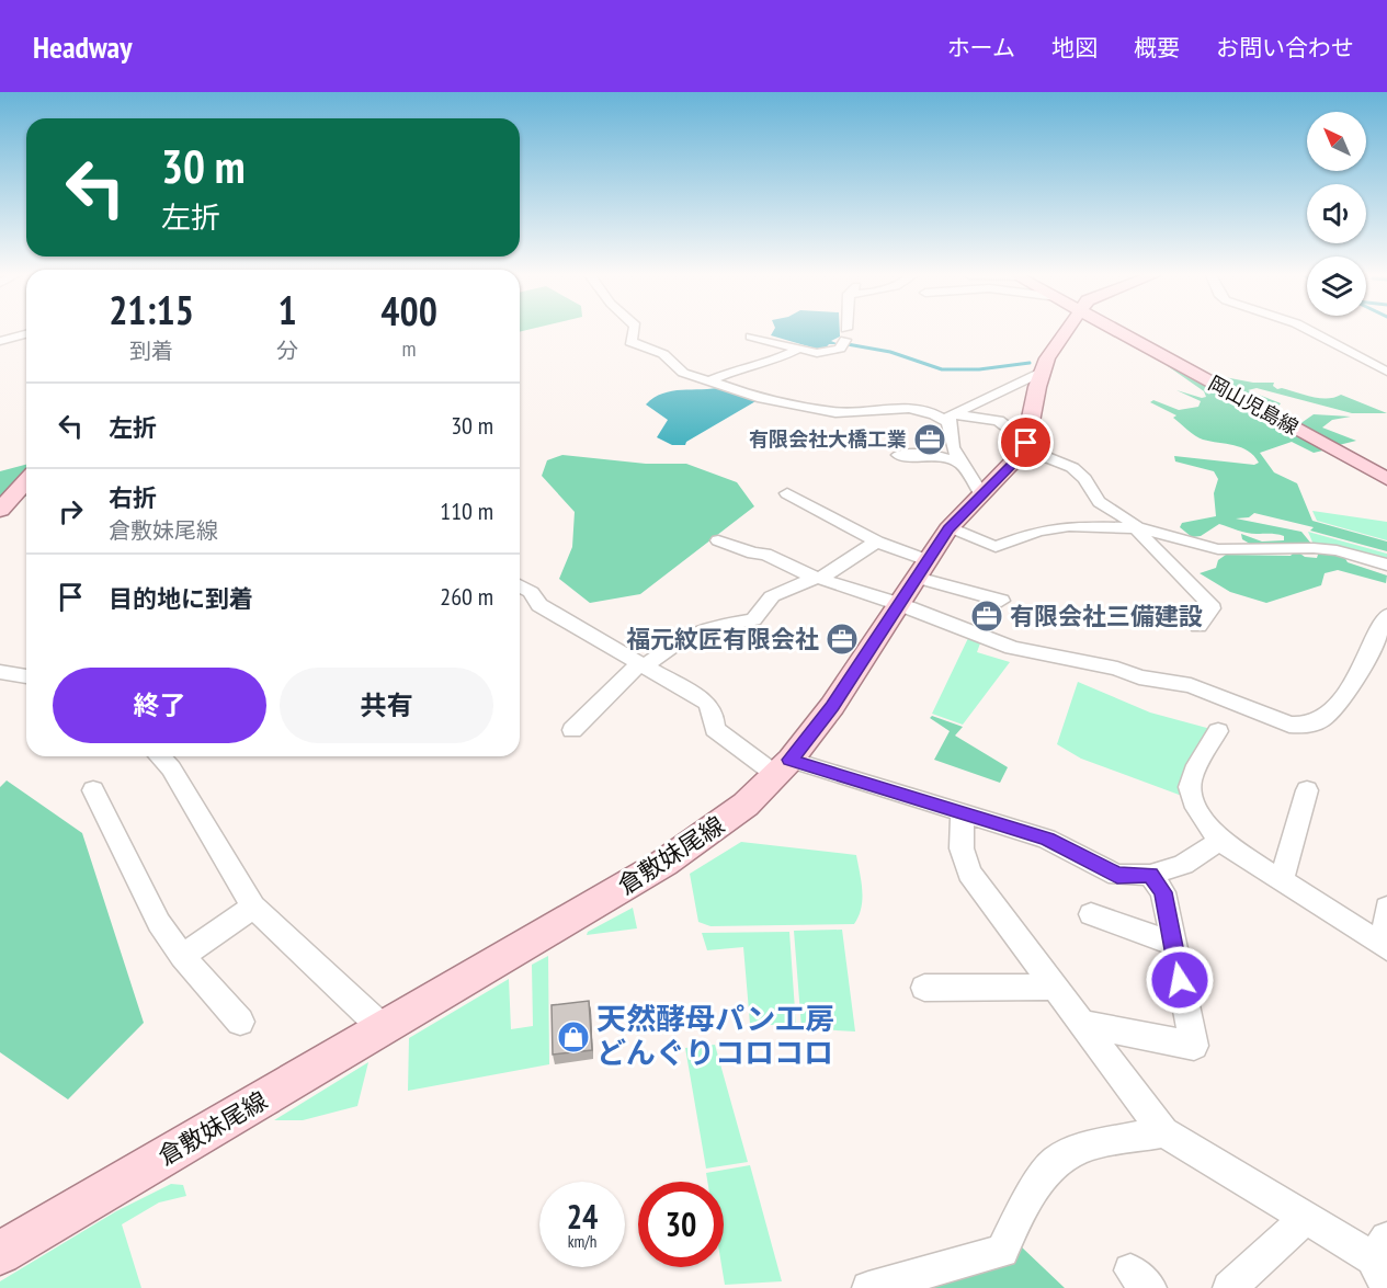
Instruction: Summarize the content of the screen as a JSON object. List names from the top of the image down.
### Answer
{
  "streets": {
    "main road": ["岡山児島線", "倉敷妹尾線"]
  },
  "places": {
    "office": ["有限会社大橋工業", "有限会社三備建設", "福元紋匠有限会社"],
    "shop": ["天然酵母パン工房 どんぐりコロコロ"]
  },
  "north": "top left",
  "page": {
    "header": "Headway",
    "nav": [
      "ホーム",
      "地図",
      "概要",
      "お問い合わせ"
    ],
    "turn": ["30 m", "左折"],
    "eta": [
      "21:15",
      "到着",
      "1",
      "分",
      "400",
      "m"
    ],
    "list": [
      {
        "name": "左折",
        "value": "30 m"
      },
      {
        "name": "右折",
        "note": "倉敷妹尾線",
        "value": "110 m"
      },
      {
        "name": "目的地に到着",
        "value": "260 m"
      }
    ],
    "buttons": ["終了", "共有"],
    "speed": "24 km/h",
    "limit": "30"
  }
}
